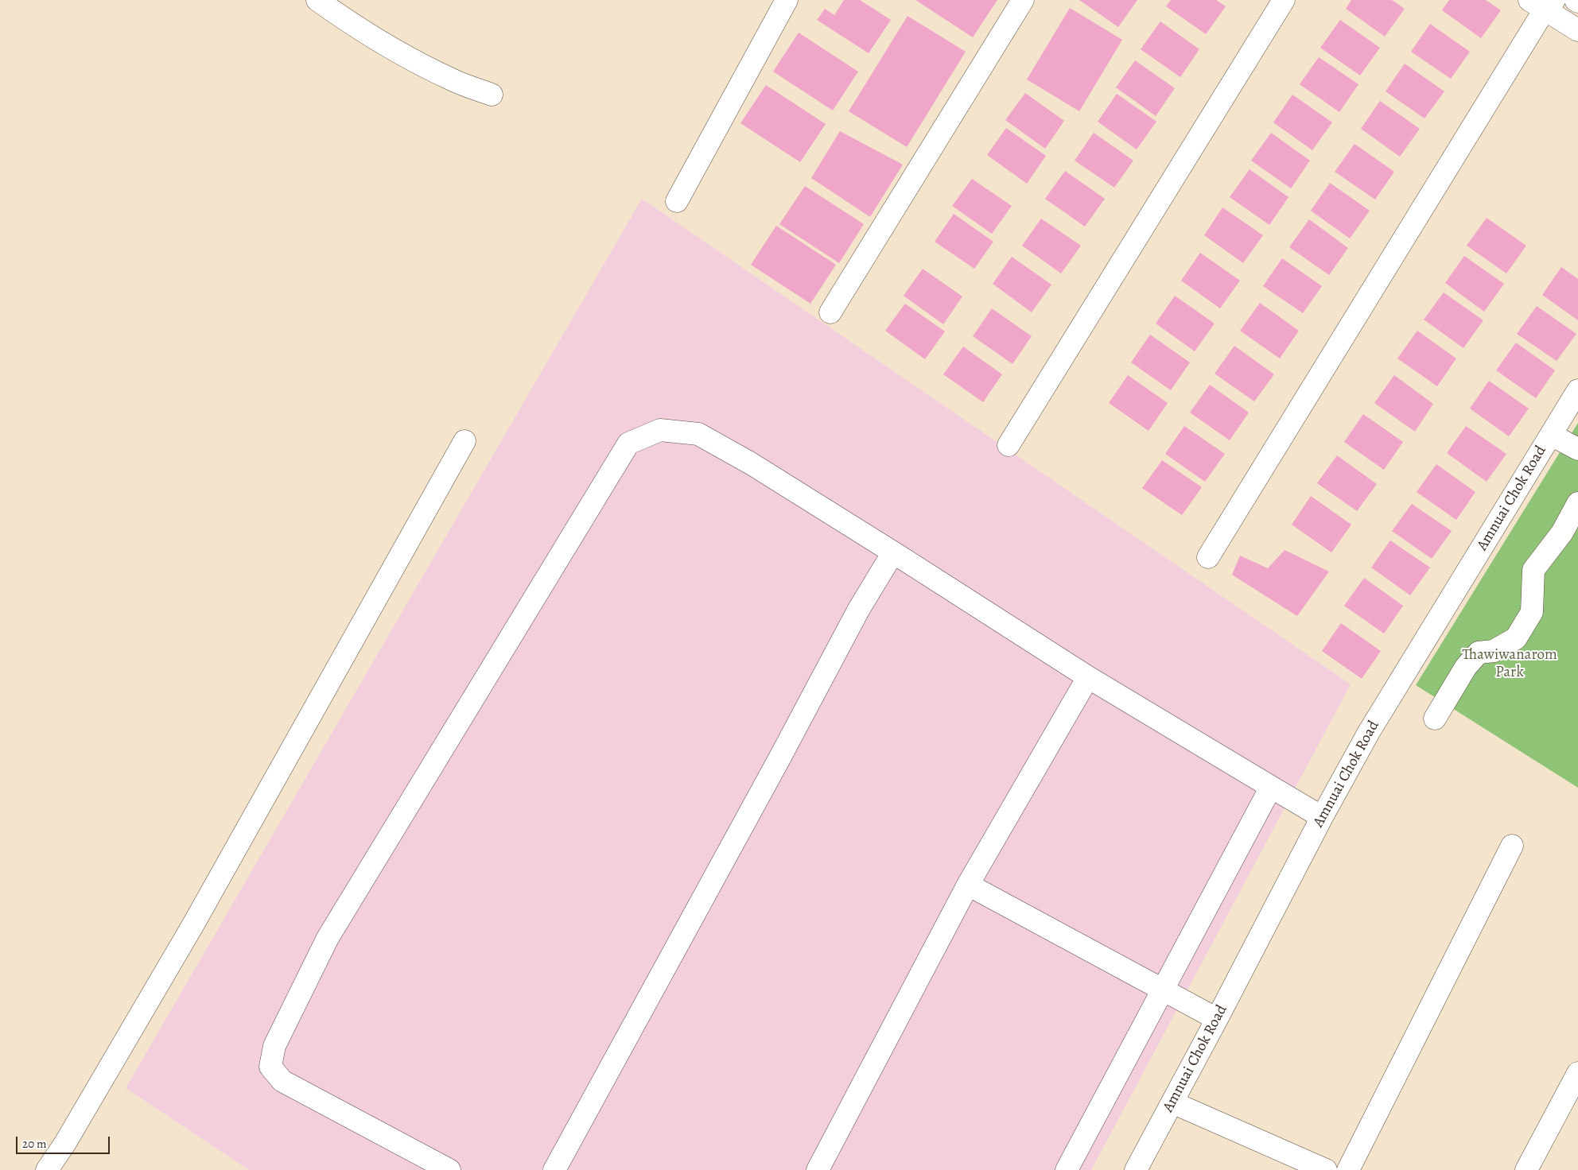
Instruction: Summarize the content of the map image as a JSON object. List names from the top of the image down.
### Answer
{
  "streets": {
    "street": ["Amnuai Chok Road"]
  },
  "parks": ["Thawiwanarom Park"],
  "scale_bar": "20 m"
}
